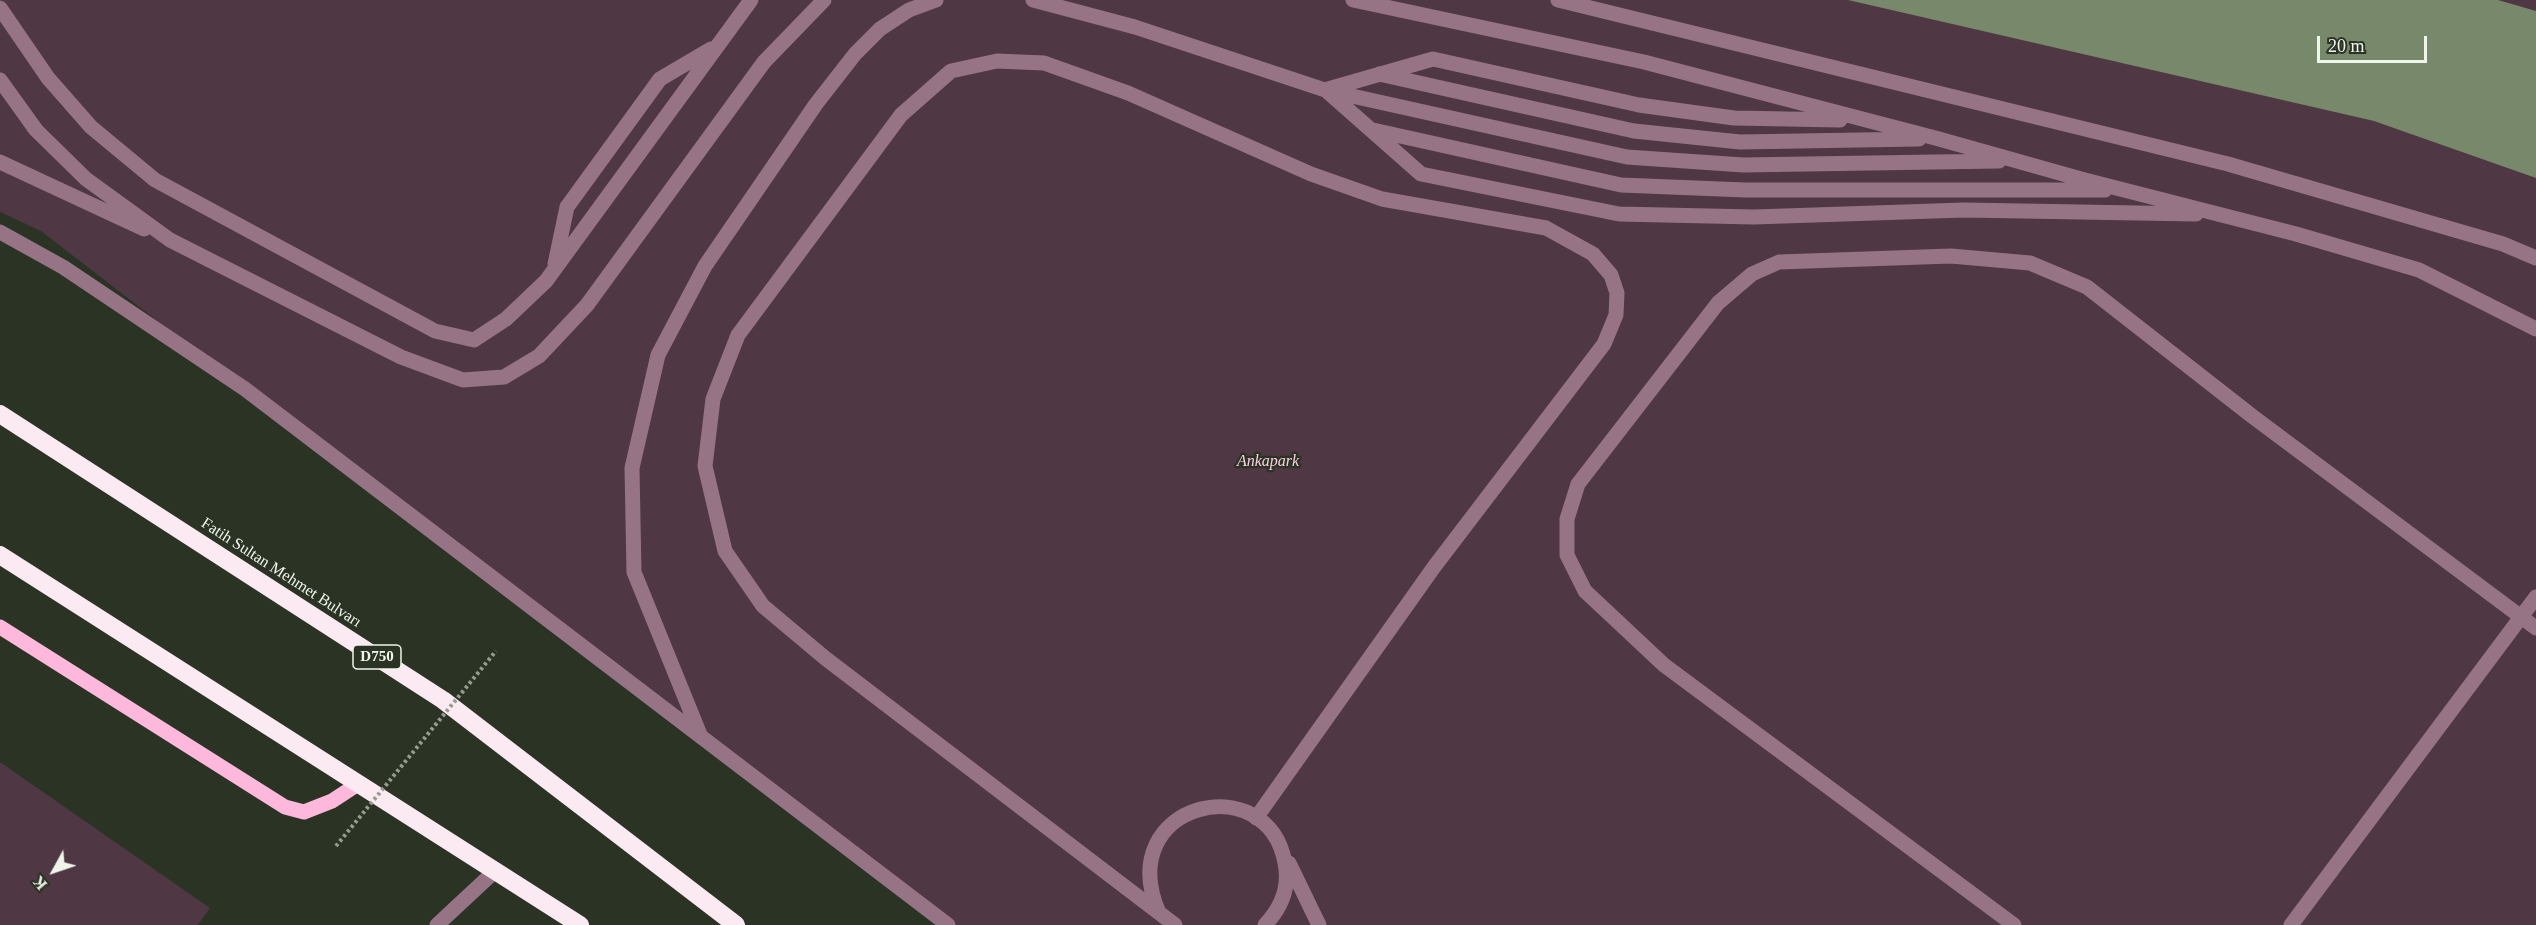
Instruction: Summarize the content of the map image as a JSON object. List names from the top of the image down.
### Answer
{
  "streets": {
    "highway": ["Fatih Sultan Mehmet Bulvarı", "D750"]
  },
  "parks": ["Ankapark"],
  "scale_bar": "20 m",
  "north": "bottom left"
}
